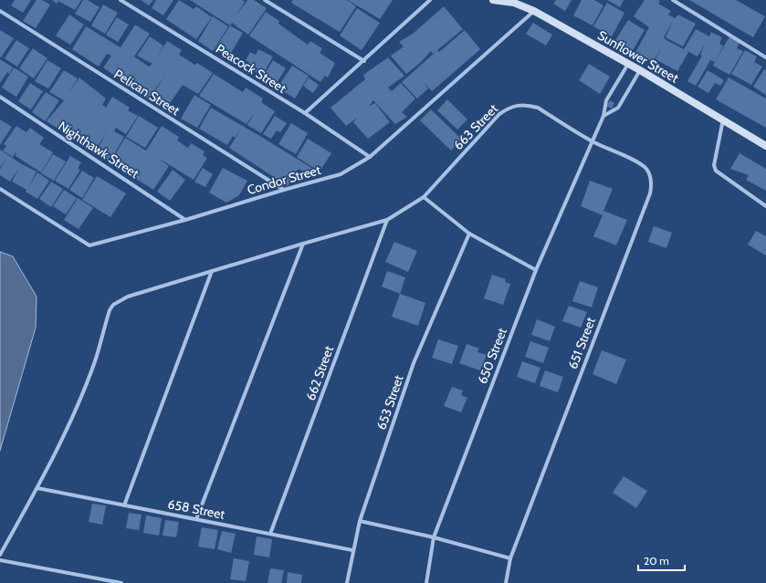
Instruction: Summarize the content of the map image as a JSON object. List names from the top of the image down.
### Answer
{
  "streets": {
    "main road": ["Sunflower Street"],
    "street": [
      "Peacock Street",
      "Pelican Street",
      "663 Street",
      "Nighthawk Street",
      "Condor Street",
      "651 Street",
      "650 Street",
      "662 Street",
      "653 Street",
      "658 Street"
    ]
  },
  "crossings": [
    ["Sunflower Street", "Condor Street"],
    ["Sunflower Street", "650 Street"],
    ["Peacock Street", "Condor Street"],
    ["Pelican Street", "Condor Street"],
    ["663 Street", "651 Street"],
    ["663 Street", "650 Street"],
    ["663 Street", "662 Street"],
    ["663 Street", "658 Street"],
    ["Nighthawk Street", "Condor Street"],
    ["651 Street", "650 Street"],
    ["662 Street", "658 Street"],
    ["653 Street", "658 Street"]
  ],
  "scale_bar": "20 m"
}
